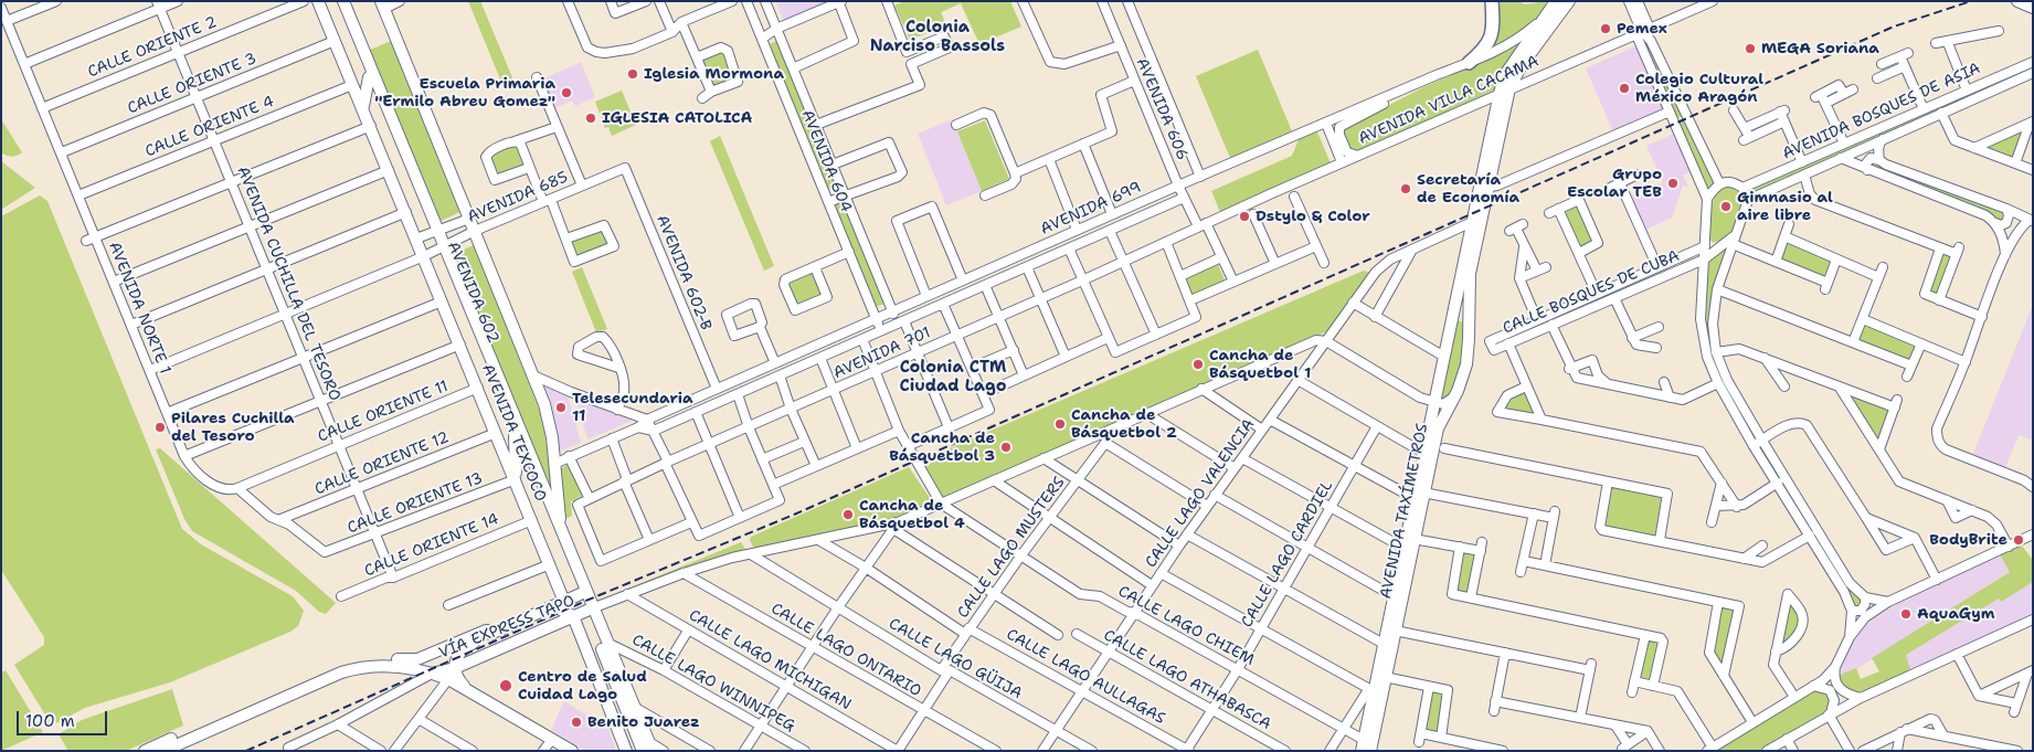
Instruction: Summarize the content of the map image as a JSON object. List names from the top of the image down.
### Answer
{
  "streets": {
    "main road": [
      "AVENIDA 602",
      "AVENIDA TEXCOCO",
      "AVENIDA TAXÍMETROS",
      "VÍA EXPRESS TAPO"
    ],
    "street": [
      "CALLE ORIENTE 2",
      "CALLE ORIENTE 3",
      "AVENIDA VILLA CACAMA",
      "AVENIDA 606",
      "AVENIDA BOSQUES DE ASIA",
      "CALLE ORIENTE 4",
      "AVENIDA 604",
      "AVENIDA 685",
      "AVENIDA 699",
      "AVENIDA 602-B",
      "AVENIDA CUCHILLA DEL TESORO",
      "CALLE BOSQUES DE CUBA",
      "AVENIDA NORTE 1",
      "AVENIDA 701",
      "CALLE ORIENTE 11",
      "CALLE ORIENTE 12",
      "CALLE LAGO VALENCIA",
      "CALLE ORIENTE 13",
      "CALLE ORIENTE 14",
      "CALLE LAGO MUSTERS",
      "CALLE LAGO CARDIEL",
      "CALLE LAGO CHIEM",
      "CALLE LAGO ONTARIO",
      "CALLE LAGO GÜIJA",
      "CALLE LAGO MICHIGAN",
      "CALLE LAGO AULLAGAS",
      "CALLE LAGO ATHABASCA",
      "CALLE LAGO WINNIPEG"
    ]
  },
  "crossings": [
    ["CALLE ORIENTE 2", "AVENIDA CUCHILLA DEL TESORO"],
    ["CALLE ORIENTE 2", "AVENIDA NORTE 1"],
    ["CALLE ORIENTE 3", "AVENIDA CUCHILLA DEL TESORO"],
    ["CALLE ORIENTE 3", "AVENIDA NORTE 1"],
    ["CALLE ORIENTE 3", "AVENIDA TEXCOCO"],
    ["AVENIDA VILLA CACAMA", "AVENIDA 606"],
    ["AVENIDA VILLA CACAMA", "AVENIDA 701"],
    ["AVENIDA VILLA CACAMA", "AVENIDA TAXÍMETROS"],
    ["AVENIDA 606", "AVENIDA 699"],
    ["AVENIDA 606", "AVENIDA 701"],
    ["CALLE ORIENTE 4", "AVENIDA CUCHILLA DEL TESORO"],
    ["CALLE ORIENTE 4", "AVENIDA NORTE 1"],
    ["CALLE ORIENTE 4", "AVENIDA TEXCOCO"],
    ["AVENIDA 604", "AVENIDA 699"],
    ["AVENIDA 604", "AVENIDA 701"],
    ["AVENIDA 685", "AVENIDA 602-B"],
    ["AVENIDA 685", "AVENIDA CUCHILLA DEL TESORO"],
    ["AVENIDA 685", "AVENIDA 602"],
    ["AVENIDA 685", "AVENIDA NORTE 1"],
    ["AVENIDA 685", "AVENIDA TEXCOCO"],
    ["AVENIDA 699", "AVENIDA 602-B"],
    ["AVENIDA 699", "AVENIDA 602"],
    ["AVENIDA CUCHILLA DEL TESORO", "CALLE ORIENTE 11"],
    ["AVENIDA CUCHILLA DEL TESORO", "CALLE ORIENTE 12"],
    ["AVENIDA CUCHILLA DEL TESORO", "CALLE ORIENTE 13"],
    ["AVENIDA CUCHILLA DEL TESORO", "CALLE ORIENTE 14"],
    ["AVENIDA NORTE 1", "CALLE ORIENTE 11"],
    ["AVENIDA NORTE 1", "CALLE ORIENTE 12"],
    ["AVENIDA NORTE 1", "CALLE ORIENTE 13"],
    ["CALLE ORIENTE 11", "AVENIDA TEXCOCO"],
    ["AVENIDA TEXCOCO", "CALLE ORIENTE 12"],
    ["AVENIDA TEXCOCO", "CALLE ORIENTE 13"],
    ["AVENIDA TEXCOCO", "CALLE ORIENTE 14"],
    ["CALLE LAGO VALENCIA", "CALLE LAGO CHIEM"],
    ["CALLE LAGO VALENCIA", "CALLE LAGO GÜIJA"],
    ["CALLE LAGO VALENCIA", "CALLE LAGO AULLAGAS"],
    ["CALLE LAGO VALENCIA", "CALLE LAGO ATHABASCA"],
    ["AVENIDA TAXÍMETROS", "CALLE LAGO CHIEM"],
    ["CALLE LAGO MUSTERS", "CALLE LAGO CHIEM"],
    ["CALLE LAGO MUSTERS", "CALLE LAGO ONTARIO"],
    ["CALLE LAGO MUSTERS", "CALLE LAGO GÜIJA"],
    ["CALLE LAGO MUSTERS", "CALLE LAGO MICHIGAN"],
    ["CALLE LAGO MUSTERS", "CALLE LAGO AULLAGAS"],
    ["CALLE LAGO CARDIEL", "CALLE LAGO CHIEM"],
    ["CALLE LAGO CARDIEL", "CALLE LAGO AULLAGAS"],
    ["CALLE LAGO CARDIEL", "CALLE LAGO ATHABASCA"]
  ],
  "districts": ["Colonia Narciso Bassols", "Colonia CTM Ciudad Lago"],
  "places": [
    "Pemex",
    "MEGA Soriana",
    "Iglesia Mormona",
    "Colegio Cultural México Aragón",
    "Escuela Primaria \"Ermilo Abreu Gomez\"",
    "IGLESIA CATOLICA",
    "Grupo Escolar TEB",
    "Secretaría de Economía",
    "Gimnasio al aire libre",
    "Dstylo & Color",
    "Cancha de Básquetbol 1",
    "Telesecundaria 11",
    "Cancha de Básquetbol 2",
    "Pilares Cuchilla del Tesoro",
    "Cancha de Básquetbol 3",
    "Cancha de Básquetbol 4",
    "BodyBrite",
    "AquaGym",
    "Centro de Salud Cuidad Lago",
    "Benito Juarez"
  ],
  "scale_bar": "100 m"
}
